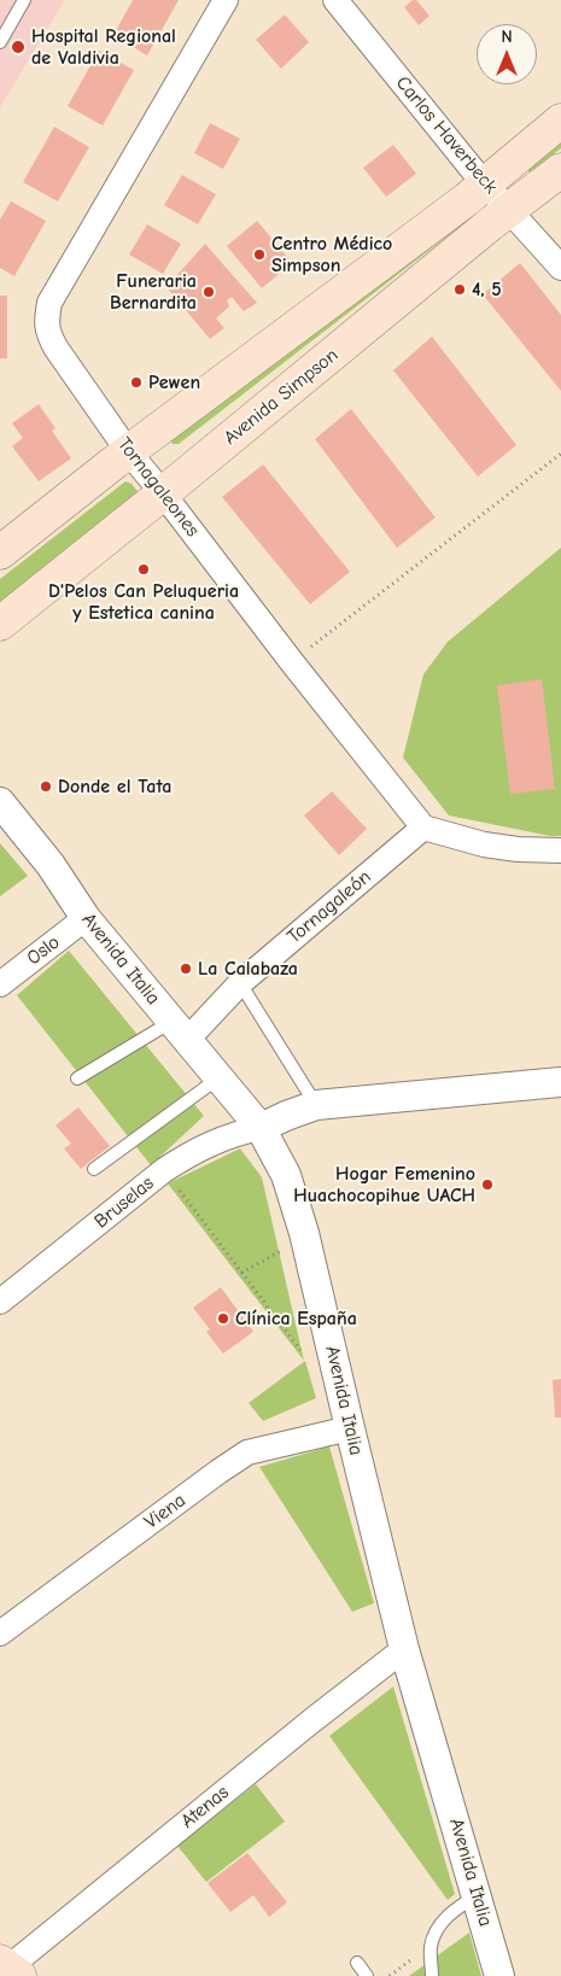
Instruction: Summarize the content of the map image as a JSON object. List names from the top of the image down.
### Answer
{
  "streets": {
    "main road": ["Avenida Simpson"],
    "street": [
      "Carlos Haverbeck",
      "Tornagaleones",
      "Tornagaleón",
      "Oslo",
      "Avenida Italia",
      "Bruselas",
      "Viena",
      "Atenas"
    ]
  },
  "crossings": [
    ["Carlos Haverbeck", "Avenida Simpson"],
    ["Avenida Simpson", "Tornagaleones"],
    ["Tornagaleones", "Tornagaleón"],
    ["Tornagaleón", "Avenida Italia"],
    ["Oslo", "Avenida Italia"],
    ["Avenida Italia", "Bruselas"],
    ["Avenida Italia", "Viena"],
    ["Avenida Italia", "Atenas"]
  ],
  "places": [
    "Hospital Regional de Valdivia",
    "Centro Médico Simpson",
    "4, 5",
    "Funeraria Bernardita",
    "Pewen",
    "D'Pelos Can Peluqueria y Estetica canina",
    "Donde el Tata",
    "La Calabaza",
    "Hogar Femenino Huachocopihue UACH",
    "Clínica España"
  ],
  "north": "top"
}
